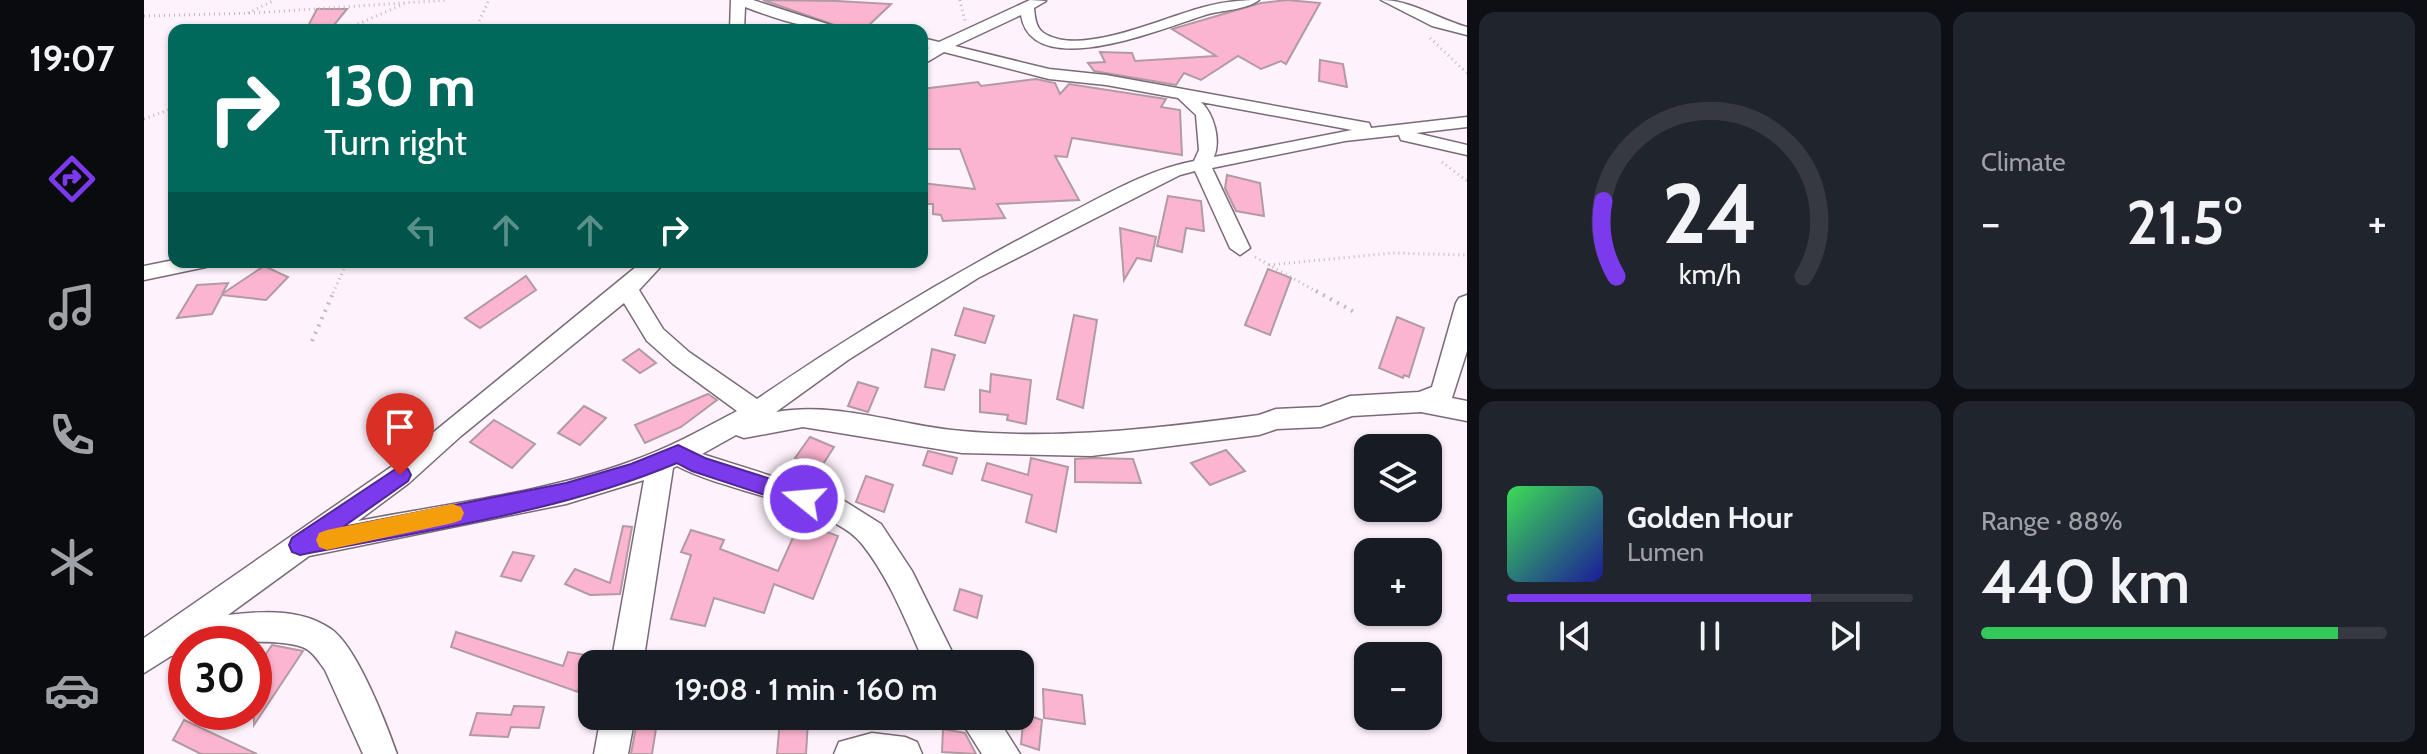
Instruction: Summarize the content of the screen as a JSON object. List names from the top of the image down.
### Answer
{
  "page": {
    "tabs": "19:07",
    "tile": [
      "Climate",
      ["Range · 88%", "440 km"]
    ],
    "turn": ["130 m", "Turn right"],
    "heat": ["−", "21.5°", "+"],
    "map_buttons": ["+", "−"],
    "song": ["Golden Hour", "Lumen"],
    "limit": "30",
    "trip": "19:08 · 1 min · 160 m",
    "gauge": ["24", "km/h"]
  }
}
